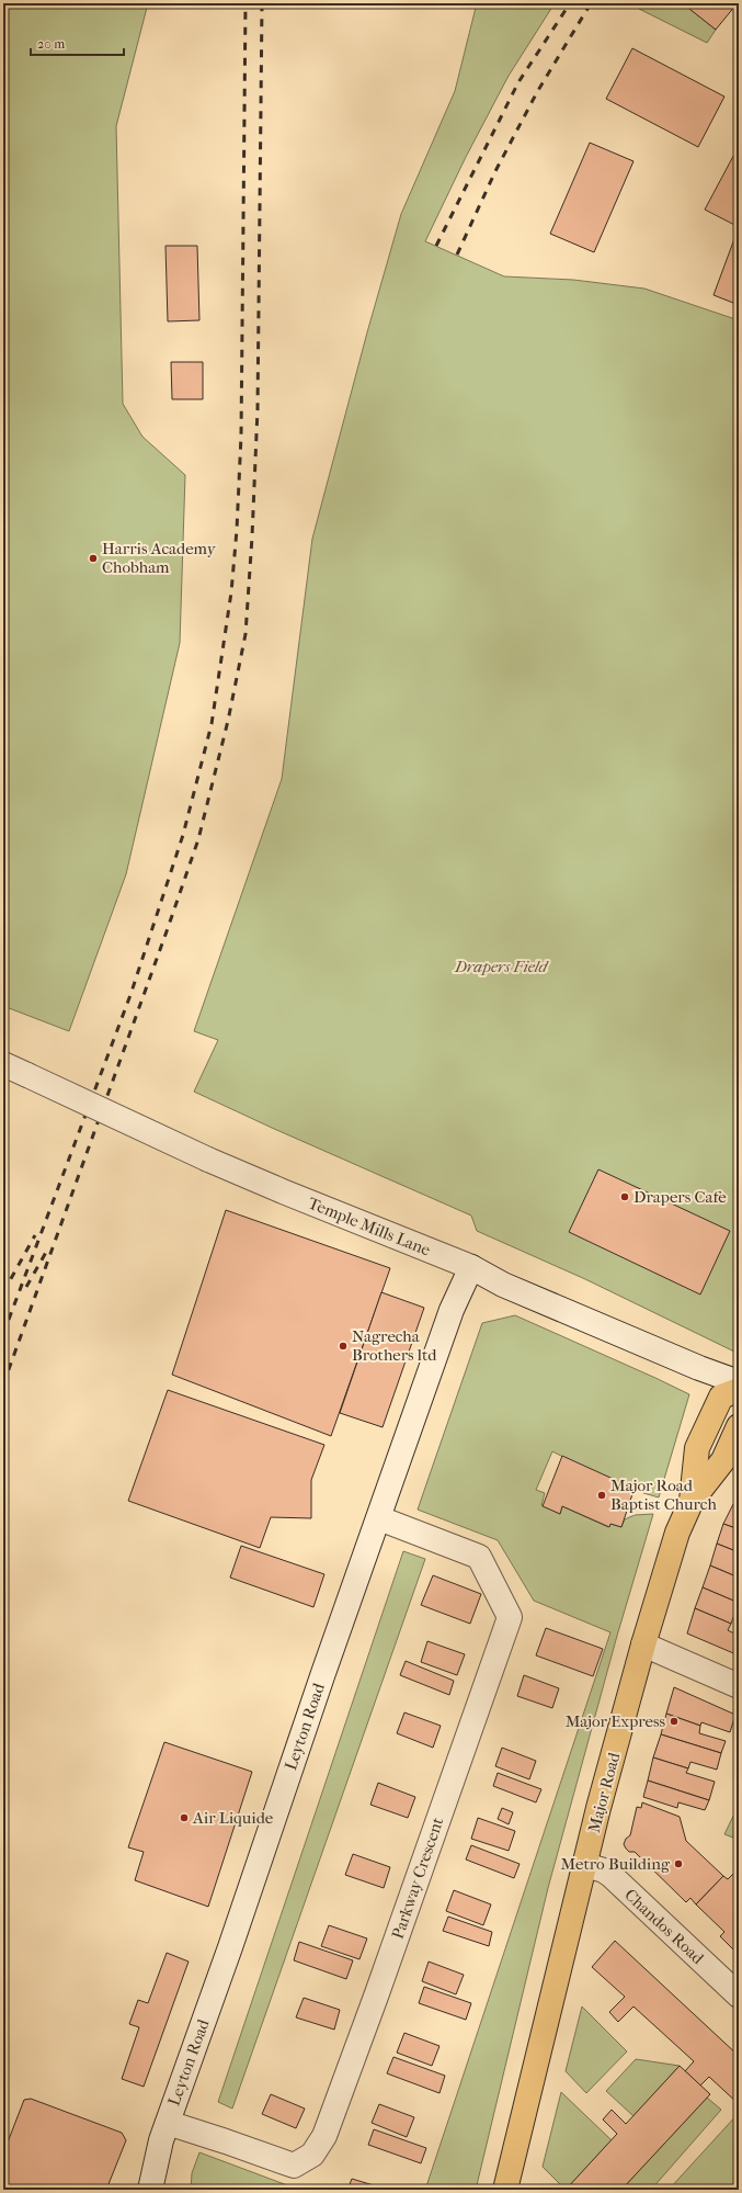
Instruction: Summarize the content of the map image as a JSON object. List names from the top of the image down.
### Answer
{
  "streets": {
    "main road": ["Major Road"],
    "street": [
      "Temple Mills Lane",
      "Leyton Road",
      "Parkway Crescent",
      "Chandos Road"
    ]
  },
  "crossings": [
    ["Temple Mills Lane", "Leyton Road"],
    ["Leyton Road", "Parkway Crescent"],
    ["Major Road", "Chandos Road"]
  ],
  "parks": ["Drapers Field"],
  "places": [
    "Harris Academy Chobham",
    "Drapers Cafe",
    "Nagrecha Brothers ltd",
    "Major Road Baptist Church",
    "Major Express",
    "Air Liquide",
    "Metro Building"
  ],
  "scale_bar": "20 m"
}
